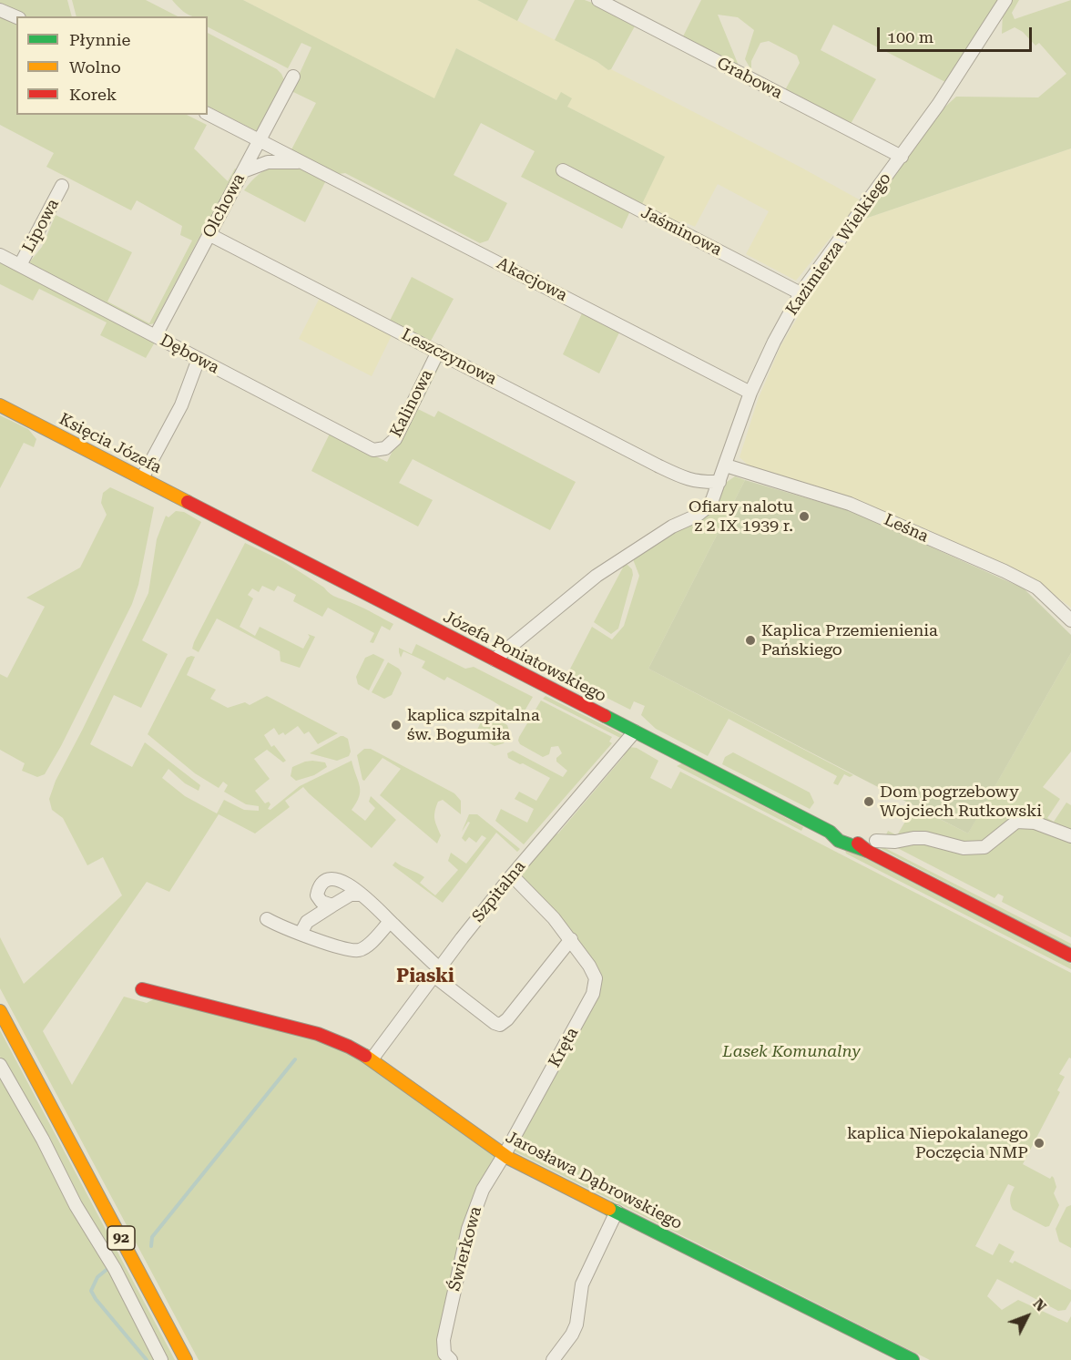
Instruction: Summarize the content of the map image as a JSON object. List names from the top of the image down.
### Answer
{
  "streets": {
    "street": [
      "Grabowa",
      "Olchowa",
      "Lipowa",
      "Jaśminowa",
      "Kazimierza Wielkiego",
      "Akacjowa",
      "Dębowa",
      "Leszczynowa",
      "Kalinowa",
      "Księcia Józefa",
      "Leśna",
      "Józefa Poniatowskiego",
      "Szpitalna",
      "Kręta",
      "Jarosława Dąbrowskiego",
      "92",
      "Świerkowa"
    ]
  },
  "crossings": [
    ["Grabowa", "Kazimierza Wielkiego"],
    ["Olchowa", "Akacjowa"],
    ["Olchowa", "Dębowa"],
    ["Olchowa", "Leszczynowa"],
    ["Lipowa", "Dębowa"],
    ["Jaśminowa", "Kazimierza Wielkiego"],
    ["Kazimierza Wielkiego", "Akacjowa"],
    ["Kazimierza Wielkiego", "Leszczynowa"],
    ["Kazimierza Wielkiego", "Leśna"],
    ["Kazimierza Wielkiego", "Józefa Poniatowskiego"],
    ["Dębowa", "Kalinowa"],
    ["Leszczynowa", "Kalinowa"],
    ["Księcia Józefa", "Józefa Poniatowskiego"],
    ["Józefa Poniatowskiego", "Szpitalna"],
    ["Szpitalna", "Kręta"],
    ["Szpitalna", "Jarosława Dąbrowskiego"],
    ["Kręta", "Jarosława Dąbrowskiego"],
    ["Kręta", "Świerkowa"],
    ["Jarosława Dąbrowskiego", "Świerkowa"]
  ],
  "districts": ["Piaski"],
  "parks": ["Lasek Komunalny"],
  "places": [
    "Ofiary nalotu z 2 IX 1939 r.",
    "Kaplica Przemienienia Pańskiego",
    "kaplica szpitalna św. Bogumiła",
    "Dom pogrzebowy Wojciech Rutkowski",
    "kaplica Niepokalanego Poczęcia NMP"
  ],
  "legend": ["Płynnie", "Wolno", "Korek"],
  "scale_bar": "100 m",
  "north": "top right"
}
